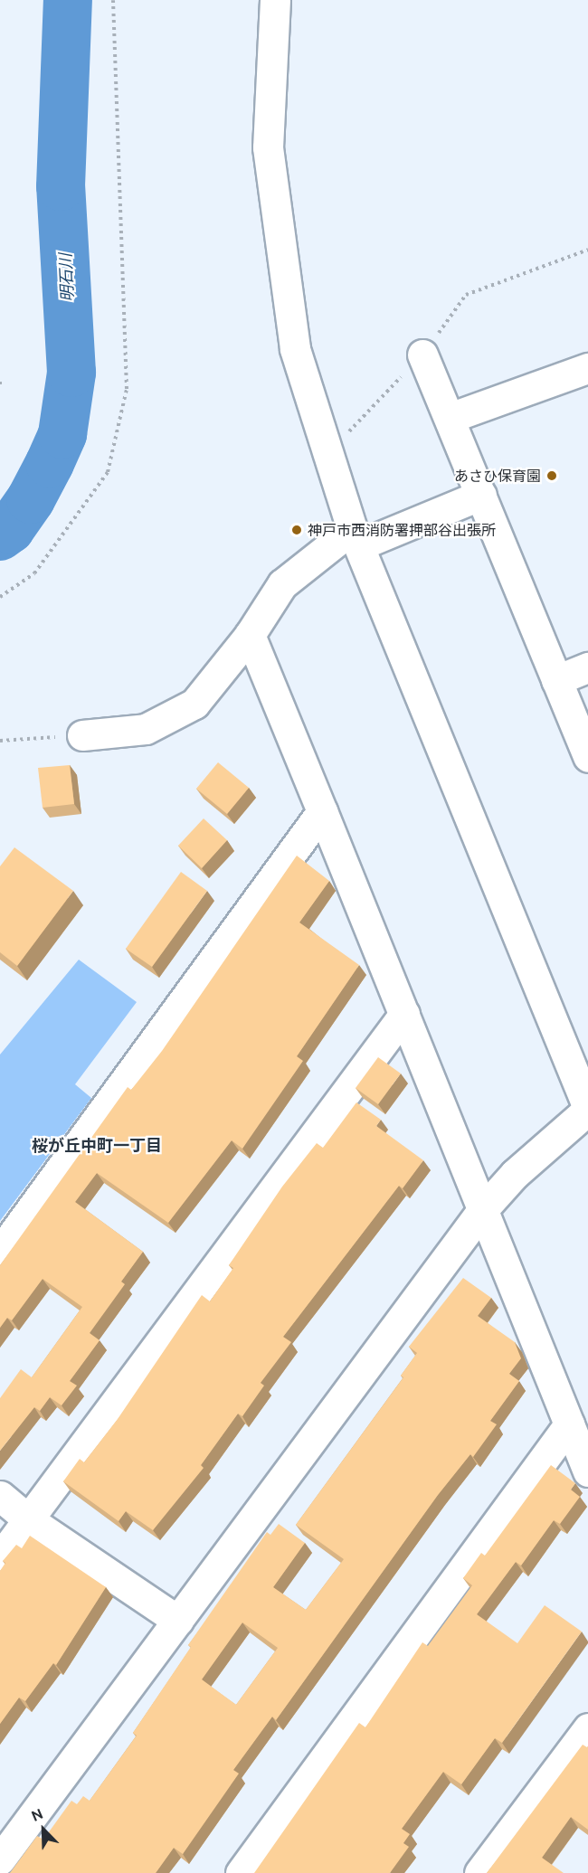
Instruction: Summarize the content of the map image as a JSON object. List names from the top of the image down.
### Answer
{
  "districts": ["桜が丘中町一丁目"],
  "water": ["明石川"],
  "places": ["あさひ保育園", "神戸市西消防署押部谷出張所"],
  "north": "top left"
}
